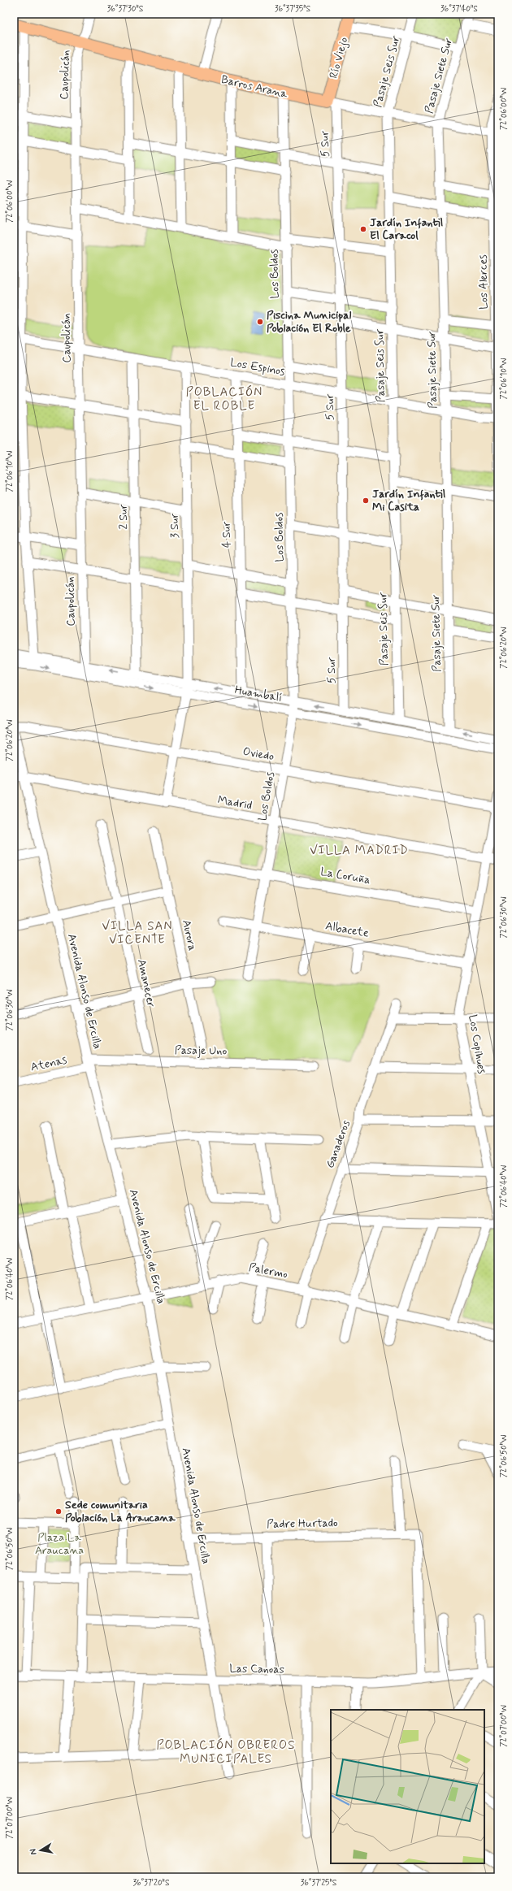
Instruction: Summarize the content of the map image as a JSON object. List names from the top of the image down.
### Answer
{
  "streets": {
    "main road": ["Río Viejo", "Barros Arana"],
    "street": [
      "Pasaje Seis Sur",
      "Caupolicán",
      "Pasaje Siete Sur",
      "5 Sur",
      "Los Boldos",
      "Los Alerces",
      "Los Espinos",
      "2 Sur",
      "3 Sur",
      "4 Sur",
      "Huambalí",
      "Oviedo",
      "Madrid",
      "La Coruña",
      "Albacete",
      "Aurora",
      "Amanecer",
      "Avenida Alonso de Ercilla",
      "Los Copihues",
      "Pasaje Uno",
      "Atenas",
      "Ganaderos",
      "Palermo",
      "Padre Hurtado",
      "Las Canoas"
    ]
  },
  "crossings": [
    ["Río Viejo", "Barros Arana"],
    ["Río Viejo", "5 Sur"],
    ["Pasaje Seis Sur", "Barros Arana"],
    ["Pasaje Seis Sur", "Los Espinos"],
    ["Pasaje Seis Sur", "Huambalí"],
    ["Caupolicán", "Barros Arana"],
    ["Caupolicán", "Los Espinos"],
    ["Caupolicán", "Huambalí"],
    ["Pasaje Siete Sur", "Barros Arana"],
    ["Pasaje Siete Sur", "Los Espinos"],
    ["Pasaje Siete Sur", "Huambalí"],
    ["Barros Arana", "5 Sur"],
    ["Barros Arana", "Los Boldos"],
    ["Barros Arana", "Los Alerces"],
    ["5 Sur", "Los Espinos"],
    ["5 Sur", "Huambalí"],
    ["Los Boldos", "Los Espinos"],
    ["Los Boldos", "Huambalí"],
    ["Los Boldos", "Oviedo"],
    ["Los Boldos", "Madrid"],
    ["Los Boldos", "La Coruña"],
    ["Los Boldos", "Albacete"],
    ["Los Alerces", "Los Espinos"],
    ["Los Espinos", "2 Sur"],
    ["Los Espinos", "3 Sur"],
    ["Los Espinos", "4 Sur"],
    ["2 Sur", "Huambalí"],
    ["3 Sur", "Huambalí"],
    ["3 Sur", "Oviedo"],
    ["3 Sur", "Madrid"],
    ["4 Sur", "Huambalí"],
    ["Madrid", "Avenida Alonso de Ercilla"],
    ["Albacete", "Los Copihues"],
    ["Avenida Alonso de Ercilla", "Pasaje Uno"],
    ["Avenida Alonso de Ercilla", "Atenas"],
    ["Avenida Alonso de Ercilla", "Palermo"],
    ["Avenida Alonso de Ercilla", "Padre Hurtado"],
    ["Avenida Alonso de Ercilla", "Las Canoas"],
    ["Los Copihues", "Ganaderos"],
    ["Pasaje Uno", "Atenas"],
    ["Ganaderos", "Palermo"],
    ["Padre Hurtado", "Las Canoas"]
  ],
  "districts": [
    "POBLACIÓN EL ROBLE",
    "VILLA MADRID",
    "VILLA SAN VICENTE",
    "POBLACIÓN OBREROS MUNICIPALES"
  ],
  "parks": ["Plaza La Araucana"],
  "places": [
    "Jardín Infantil El Caracol",
    "Piscina Municipal Población El Roble",
    "Jardín Infantil Mi Casita",
    "Sede comunitaria Población La Araucana"
  ],
  "north": "left",
  "coordinates": [
    "36°37'30\"S",
    "36°37'35\"S",
    "36°37'40\"S",
    "72°06'00\"W",
    "72°06'10\"W",
    "72°06'20\"W",
    "72°06'30\"W",
    "72°06'40\"W",
    "72°06'50\"W",
    "72°07'00\"W",
    "36°37'20\"S",
    "36°37'25\"S"
  ]
}
